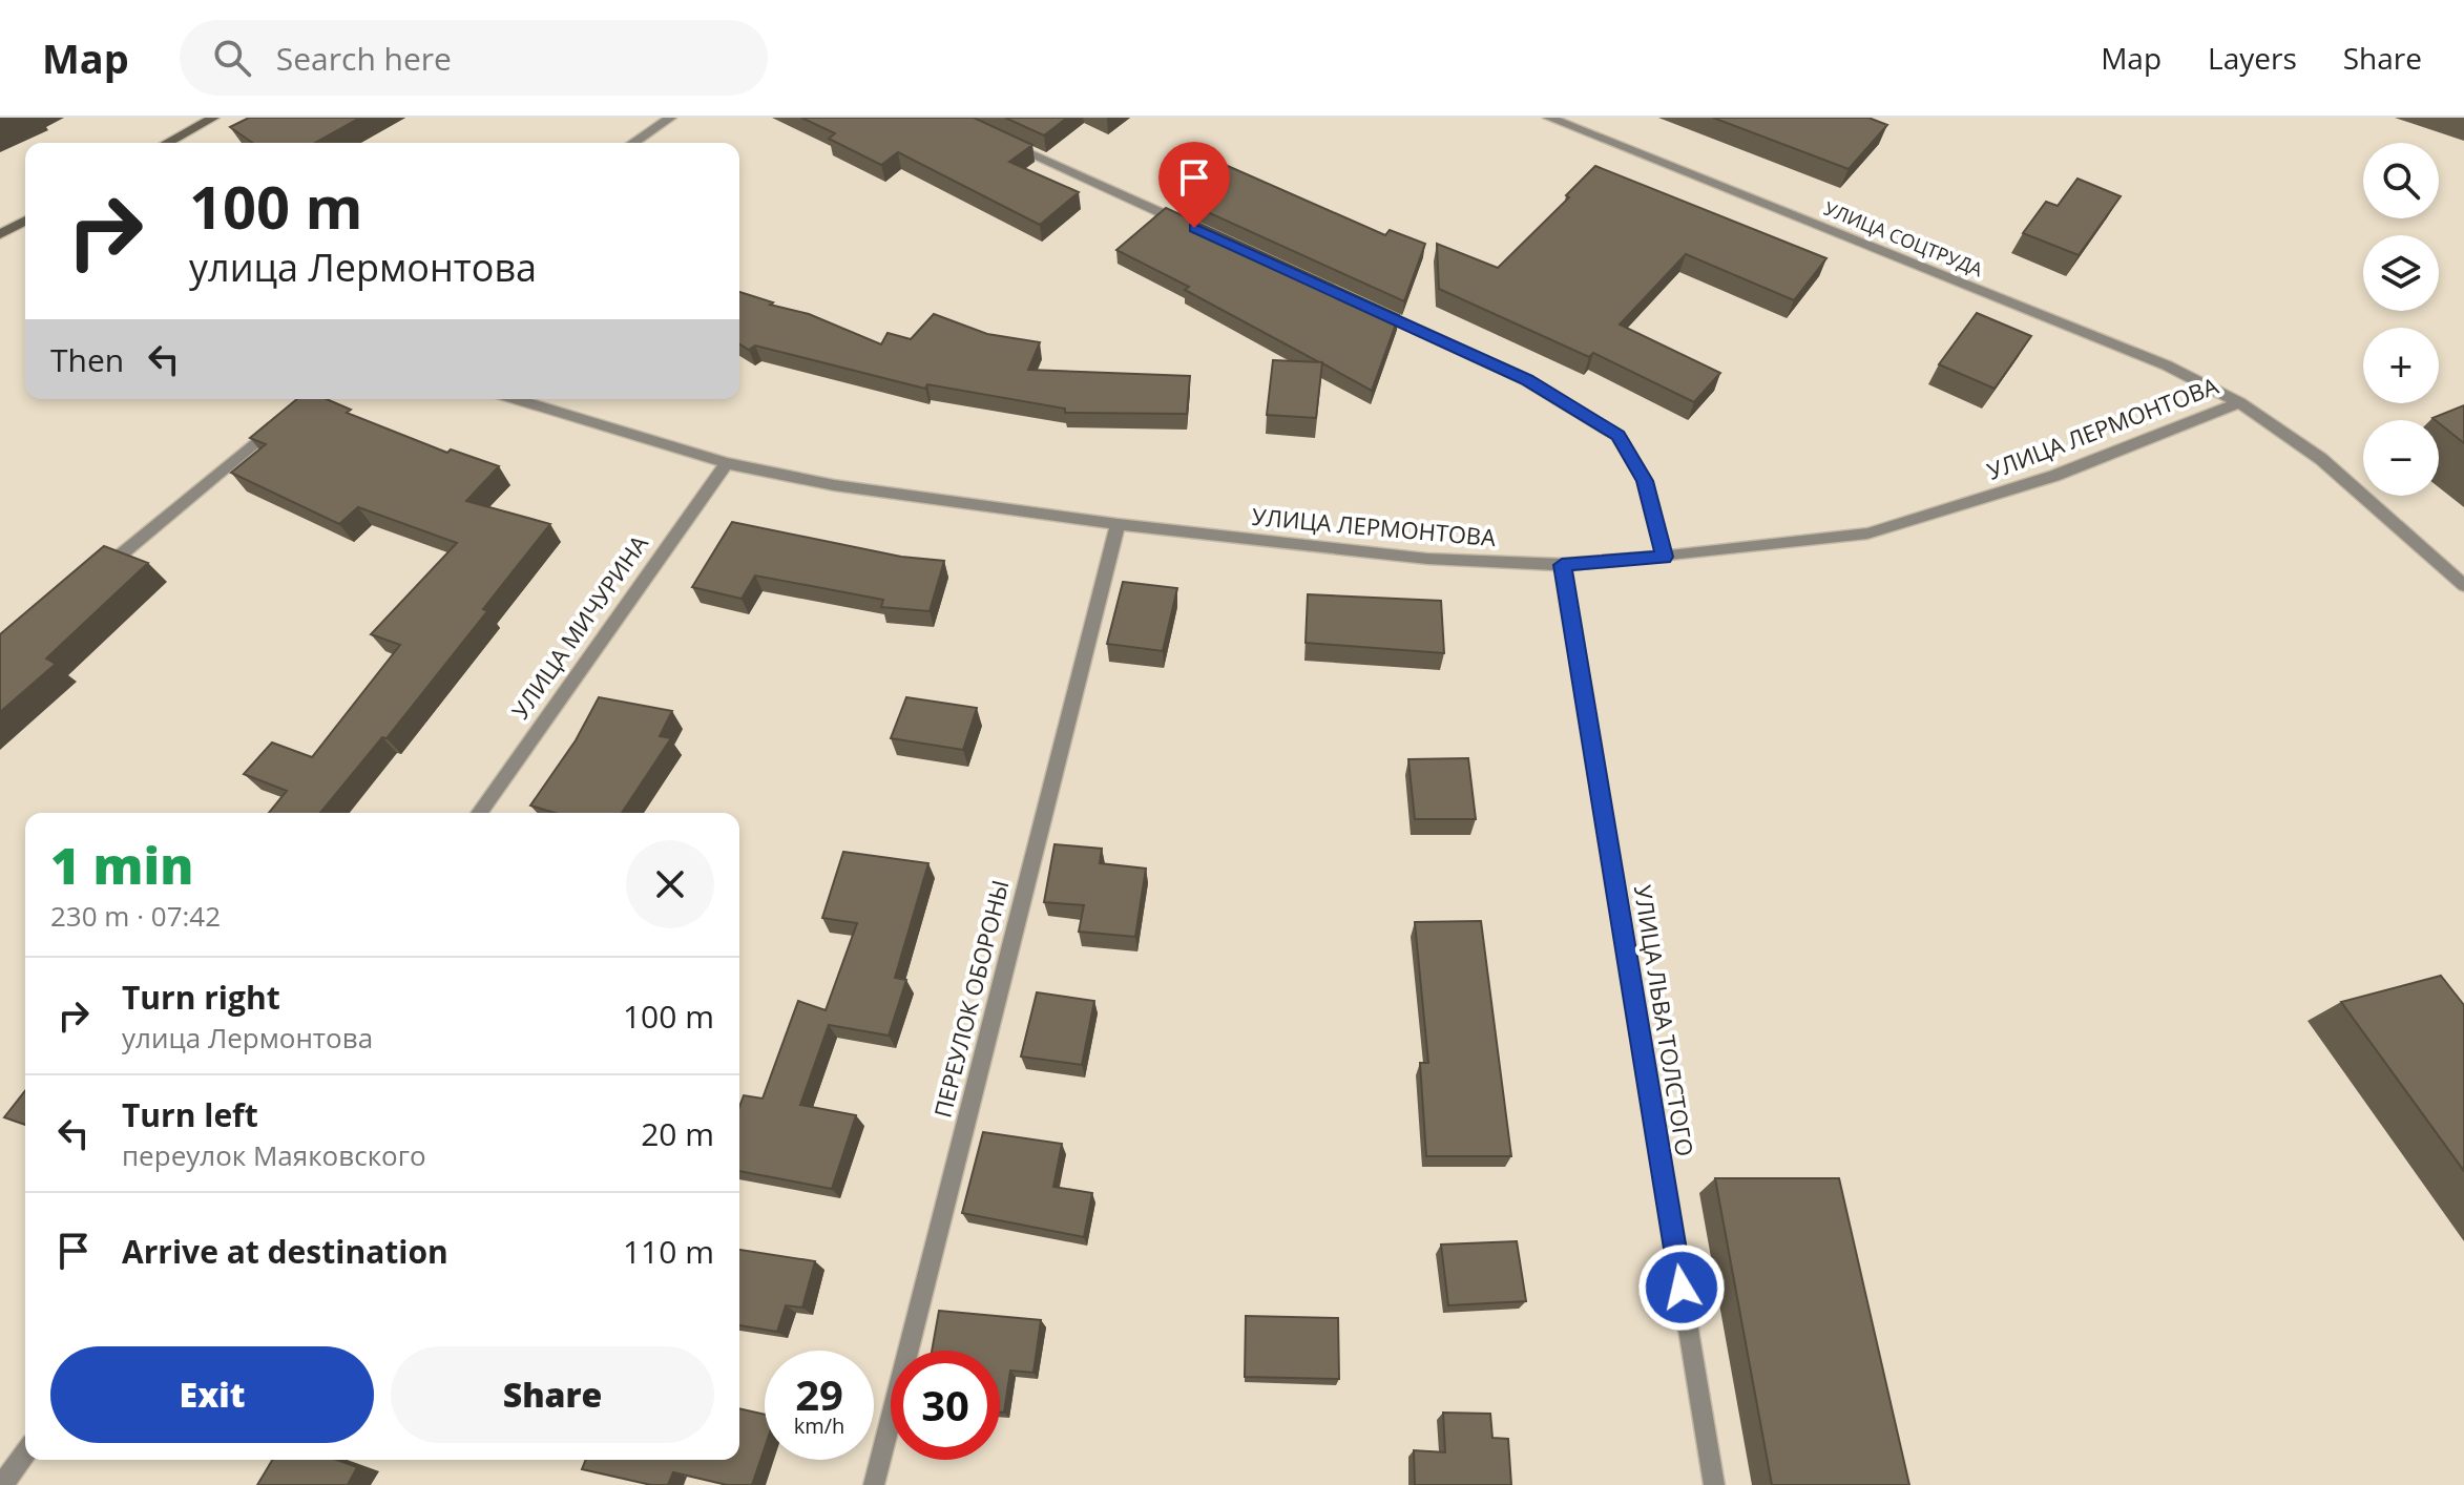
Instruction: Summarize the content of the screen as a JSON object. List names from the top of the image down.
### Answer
{
  "streets": {
    "street": [
      "УЛИЦА СОЦТРУДА",
      "УЛИЦА ЛЕРМОНТОВА",
      "УЛИЦА МИЧУРИНА",
      "ПЕРЕУЛОК ОБОРОНЫ",
      "УЛИЦА ЛЬВА ТОЛСТОГО"
    ]
  },
  "crossings": [
    ["УЛИЦА СОЦТРУДА", "УЛИЦА ЛЕРМОНТОВА"],
    ["УЛИЦА ЛЕРМОНТОВА", "УЛИЦА МИЧУРИНА"],
    ["УЛИЦА ЛЕРМОНТОВА", "ПЕРЕУЛОК ОБОРОНЫ"],
    ["УЛИЦА ЛЕРМОНТОВА", "УЛИЦА ЛЬВА ТОЛСТОГО"]
  ],
  "page": {
    "header": "Map",
    "search": "Search here",
    "nav": ["Map", "Layers", "Share"],
    "map_buttons": ["+", "−"],
    "turn": ["100 m", "улица Лермонтова"],
    "then": "Then",
    "heading": ["1 min", "230 m · 07:42"],
    "list": [
      {
        "name": "Turn right",
        "note": "улица Лермонтова",
        "value": "100 m"
      },
      {
        "name": "Turn left",
        "note": "переулок Маяковского",
        "value": "20 m"
      },
      {
        "name": "Arrive at destination",
        "value": "110 m"
      }
    ],
    "buttons": ["Exit", "Share"],
    "speed": "29 km/h",
    "limit": "30"
  }
}
